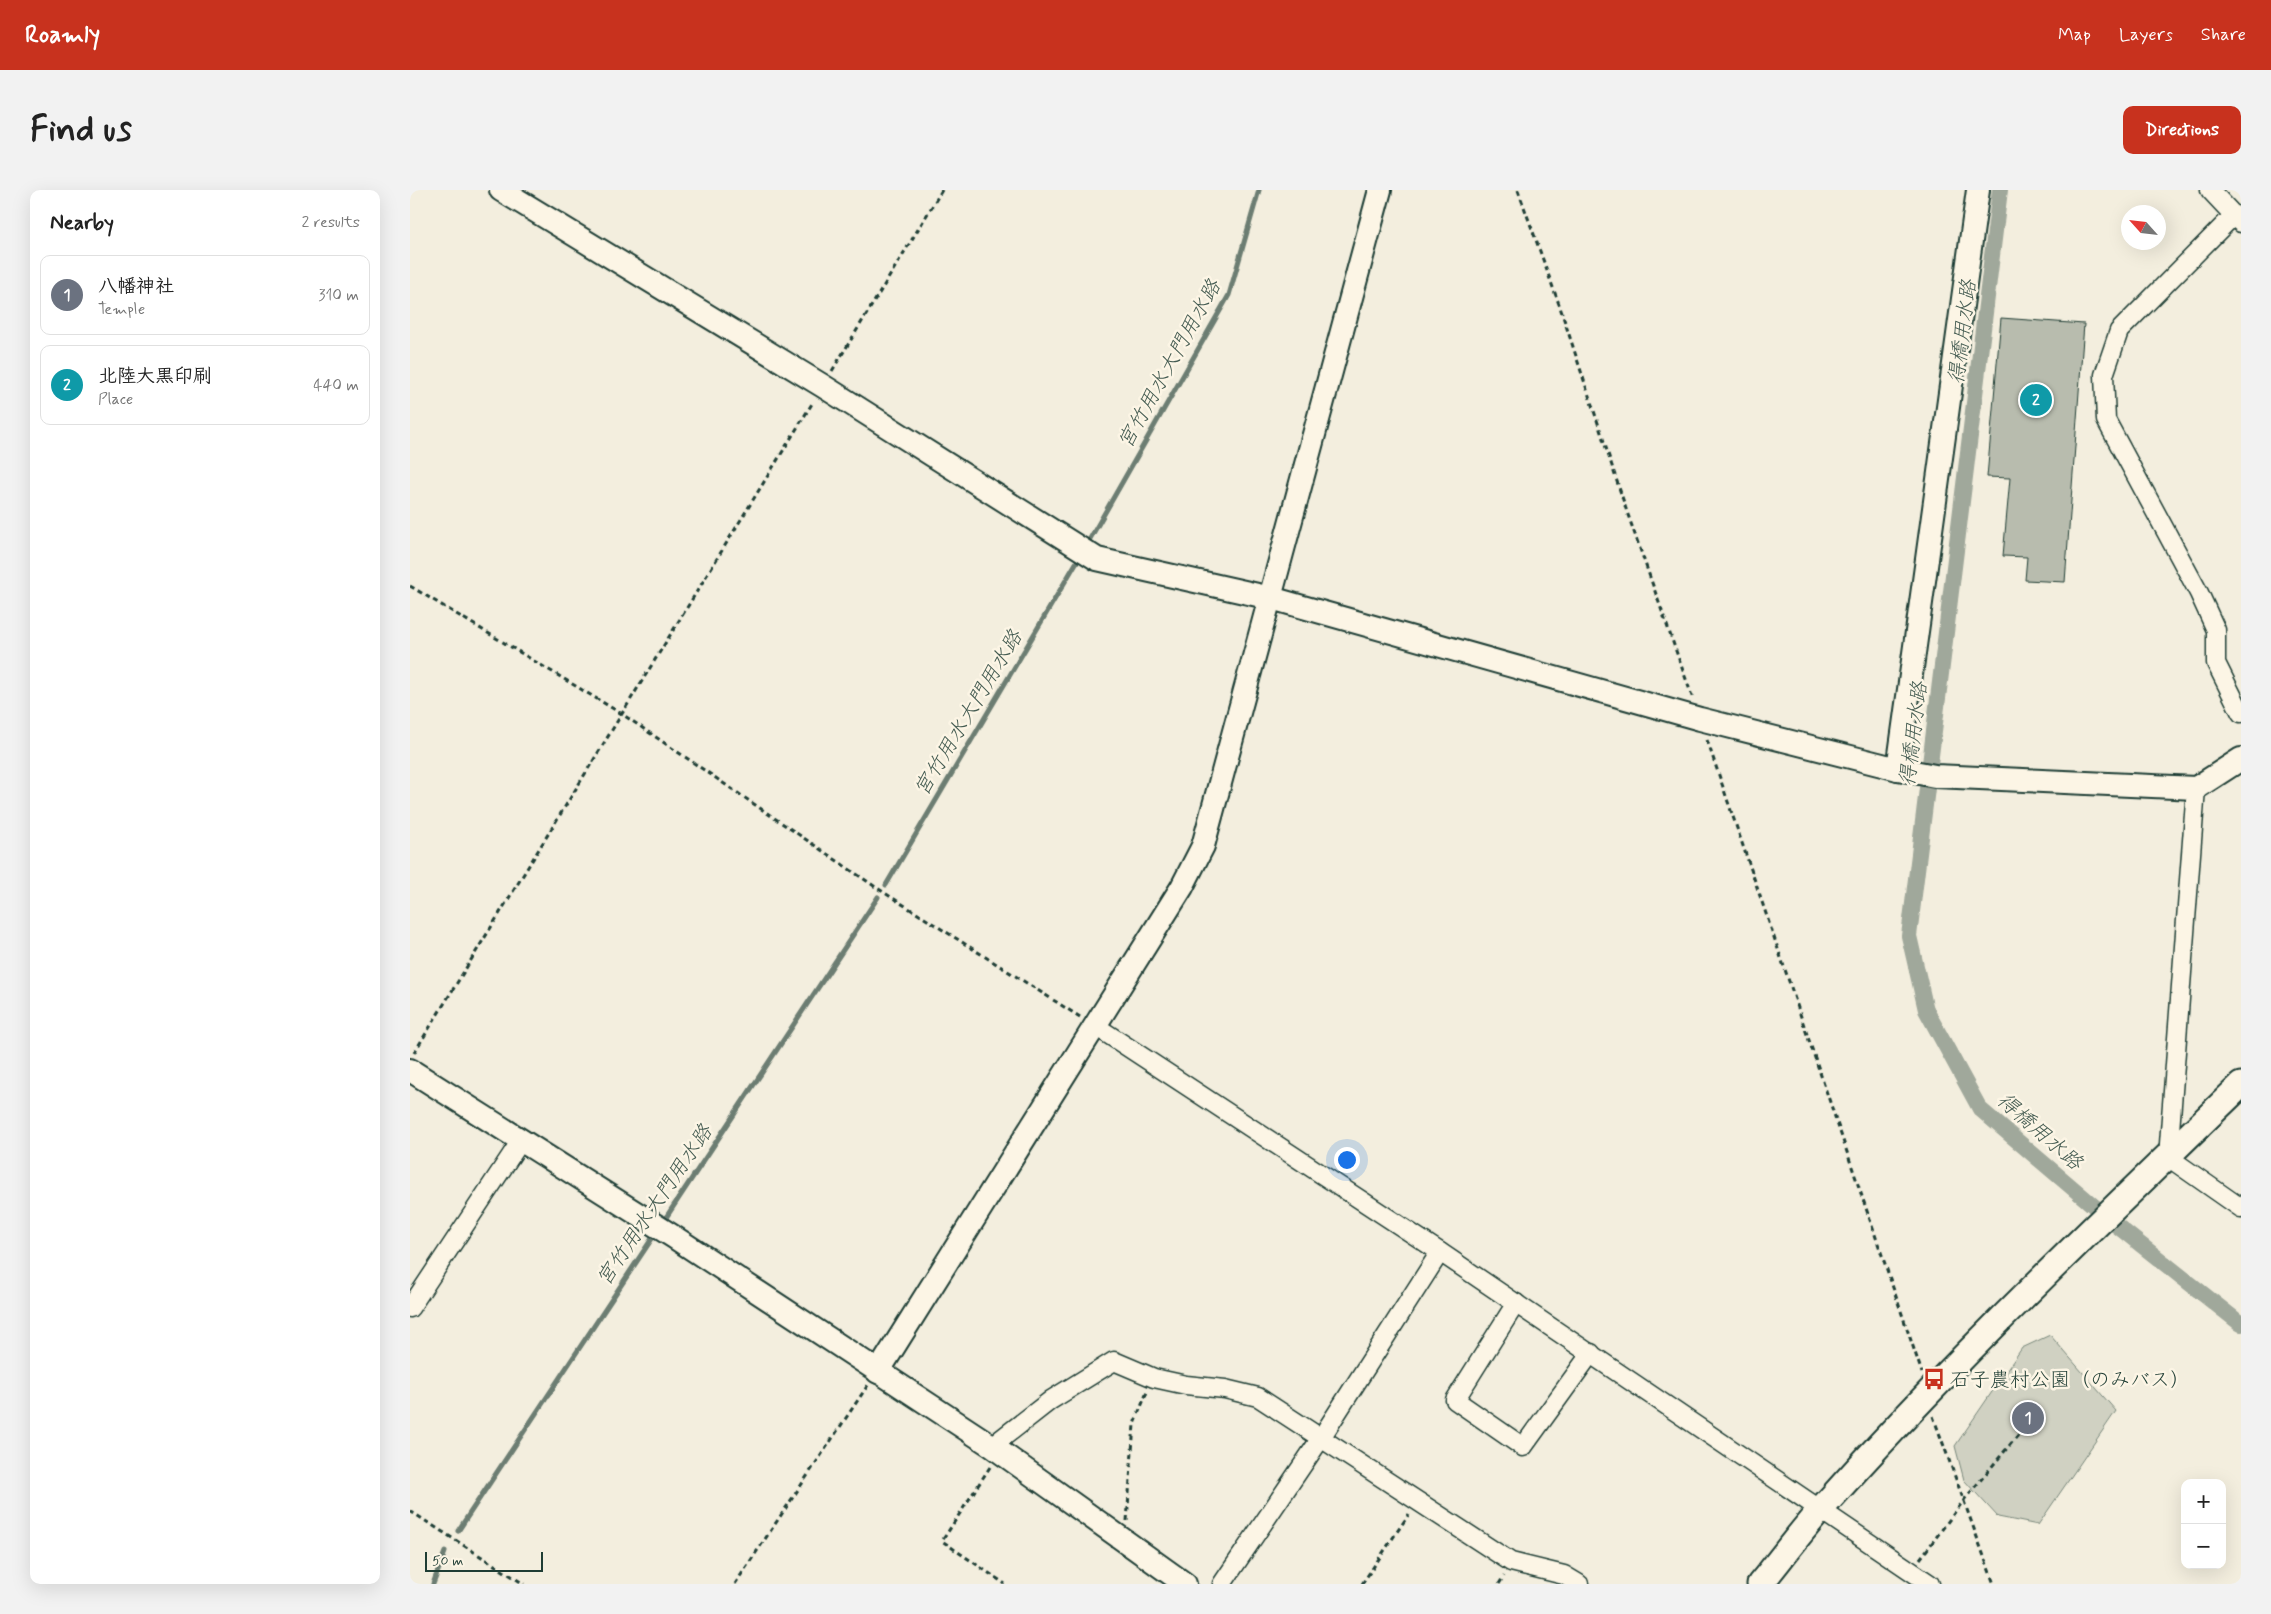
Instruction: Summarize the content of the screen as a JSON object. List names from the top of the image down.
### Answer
{
  "water": ["得橋用水路", "宮竹用水大門用水路"],
  "places": {
    "bus stop": ["石子農村公園（のみバス）"]
  },
  "scale_bar": "50 m",
  "north": "top left",
  "page": {
    "header": "Roamly",
    "nav": ["Map", "Layers", "Share"],
    "buttons": "Directions",
    "title": "Find us",
    "heading": ["Nearby", "2 results"],
    "list": [
      {
        "mark": "1",
        "name": "八幡神社",
        "note": "Temple",
        "value": "310 m"
      },
      {
        "mark": "2",
        "name": "北陸大黒印刷",
        "note": "Place",
        "value": "440 m"
      }
    ],
    "pins": ["2", "1"],
    "map_buttons": ["+", "−"],
    "scale": "50 m"
  }
}
